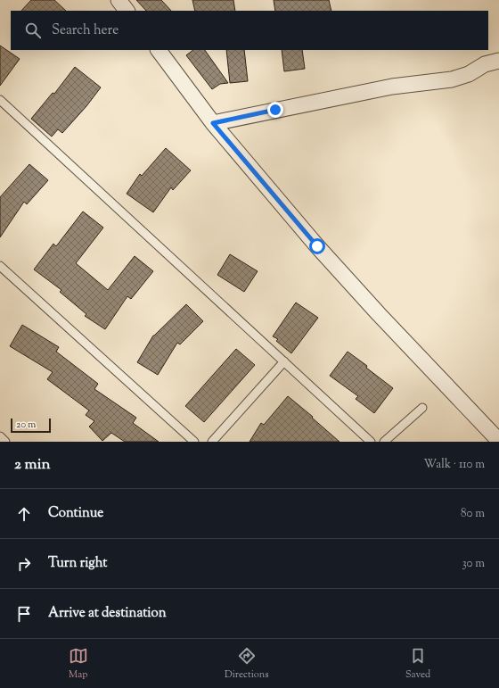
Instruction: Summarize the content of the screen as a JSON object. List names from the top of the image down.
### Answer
{
  "scale_bar": "20 m",
  "page": {
    "search": "Search here",
    "scale": "20 m",
    "heading": ["2 min", "Walk · 110 m"],
    "list": [
      ["Continue", "80 m"],
      ["Turn right", "30 m"],
      "Arrive at destination"
    ],
    "nav": ["Map", "Directions", "Saved"]
  }
}
